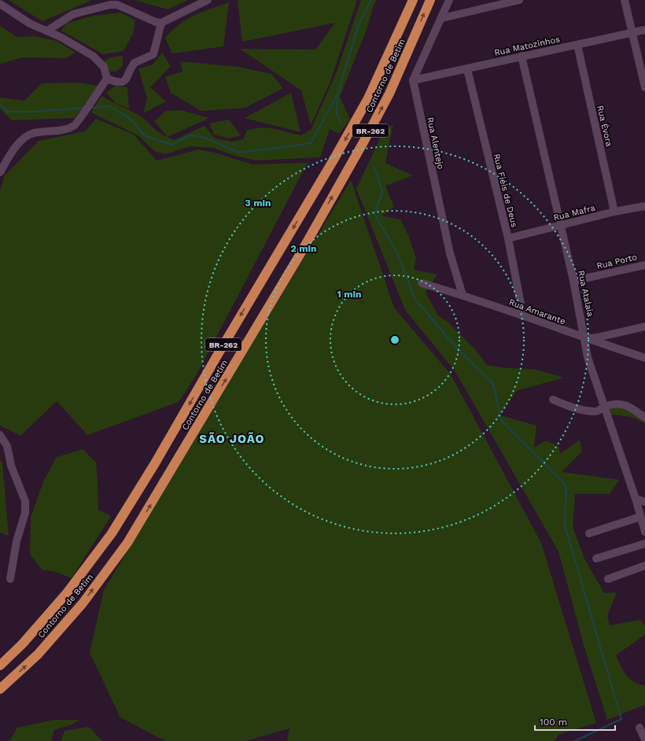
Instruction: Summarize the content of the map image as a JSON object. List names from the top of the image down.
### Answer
{
  "streets": {
    "highway": ["Contorno de Betim", "BR-262"],
    "street": [
      "Rua Matozinhos",
      "Rua Évora",
      "Rua Alentejo",
      "Rua Fiéis de Deus",
      "Rua Mafra",
      "Rua Porto",
      "Rua Atalaia",
      "Rua Amarante"
    ]
  },
  "crossings": [
    ["Rua Matozinhos", "Rua Évora"],
    ["Rua Matozinhos", "Rua Alentejo"],
    ["Rua Matozinhos", "Rua Fiéis de Deus"],
    ["Rua Matozinhos", "Rua Atalaia"],
    ["Rua Évora", "Rua Mafra"],
    ["Rua Alentejo", "Rua Amarante"],
    ["Rua Fiéis de Deus", "Rua Mafra"],
    ["Rua Fiéis de Deus", "Rua Amarante"],
    ["Rua Mafra", "Rua Atalaia"],
    ["Rua Porto", "Rua Atalaia"],
    ["Rua Atalaia", "Rua Amarante"]
  ],
  "districts": ["SÃO JOÃO"],
  "scale_bar": "100 m",
  "rings": ["3 min", "2 min", "1 min"]
}
